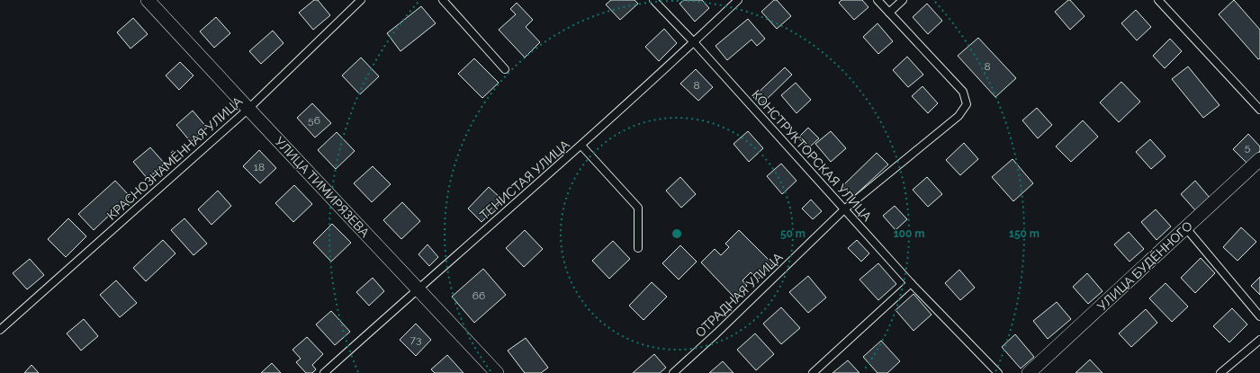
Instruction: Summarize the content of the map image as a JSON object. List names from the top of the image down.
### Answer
{
  "streets": {
    "street": ["УЛИЦА ТИМИРЯЗЕВА", "УЛИЦА БУДЁННОГО"],
    "lane": [
      "КОНСТРУКТОРСКАЯ УЛИЦА",
      "КРАСНОЗНАМЁННАЯ УЛИЦА",
      "ТЕНИСТАЯ УЛИЦА",
      "ОТРАДНАЯ УЛИЦА"
    ]
  },
  "crossings": [
    ["КОНСТРУКТОРСКАЯ УЛИЦА", "ТЕНИСТАЯ УЛИЦА"],
    ["КОНСТРУКТОРСКАЯ УЛИЦА", "ОТРАДНАЯ УЛИЦА"],
    ["КРАСНОЗНАМЁННАЯ УЛИЦА", "УЛИЦА ТИМИРЯЗЕВА"],
    ["ТЕНИСТАЯ УЛИЦА", "УЛИЦА ТИМИРЯЗЕВА"]
  ],
  "house_numbers": [
    "8",
    "8",
    "56",
    "5",
    "18",
    "66",
    "73"
  ],
  "rings": ["50 m", "100 m", "150 m"]
}
